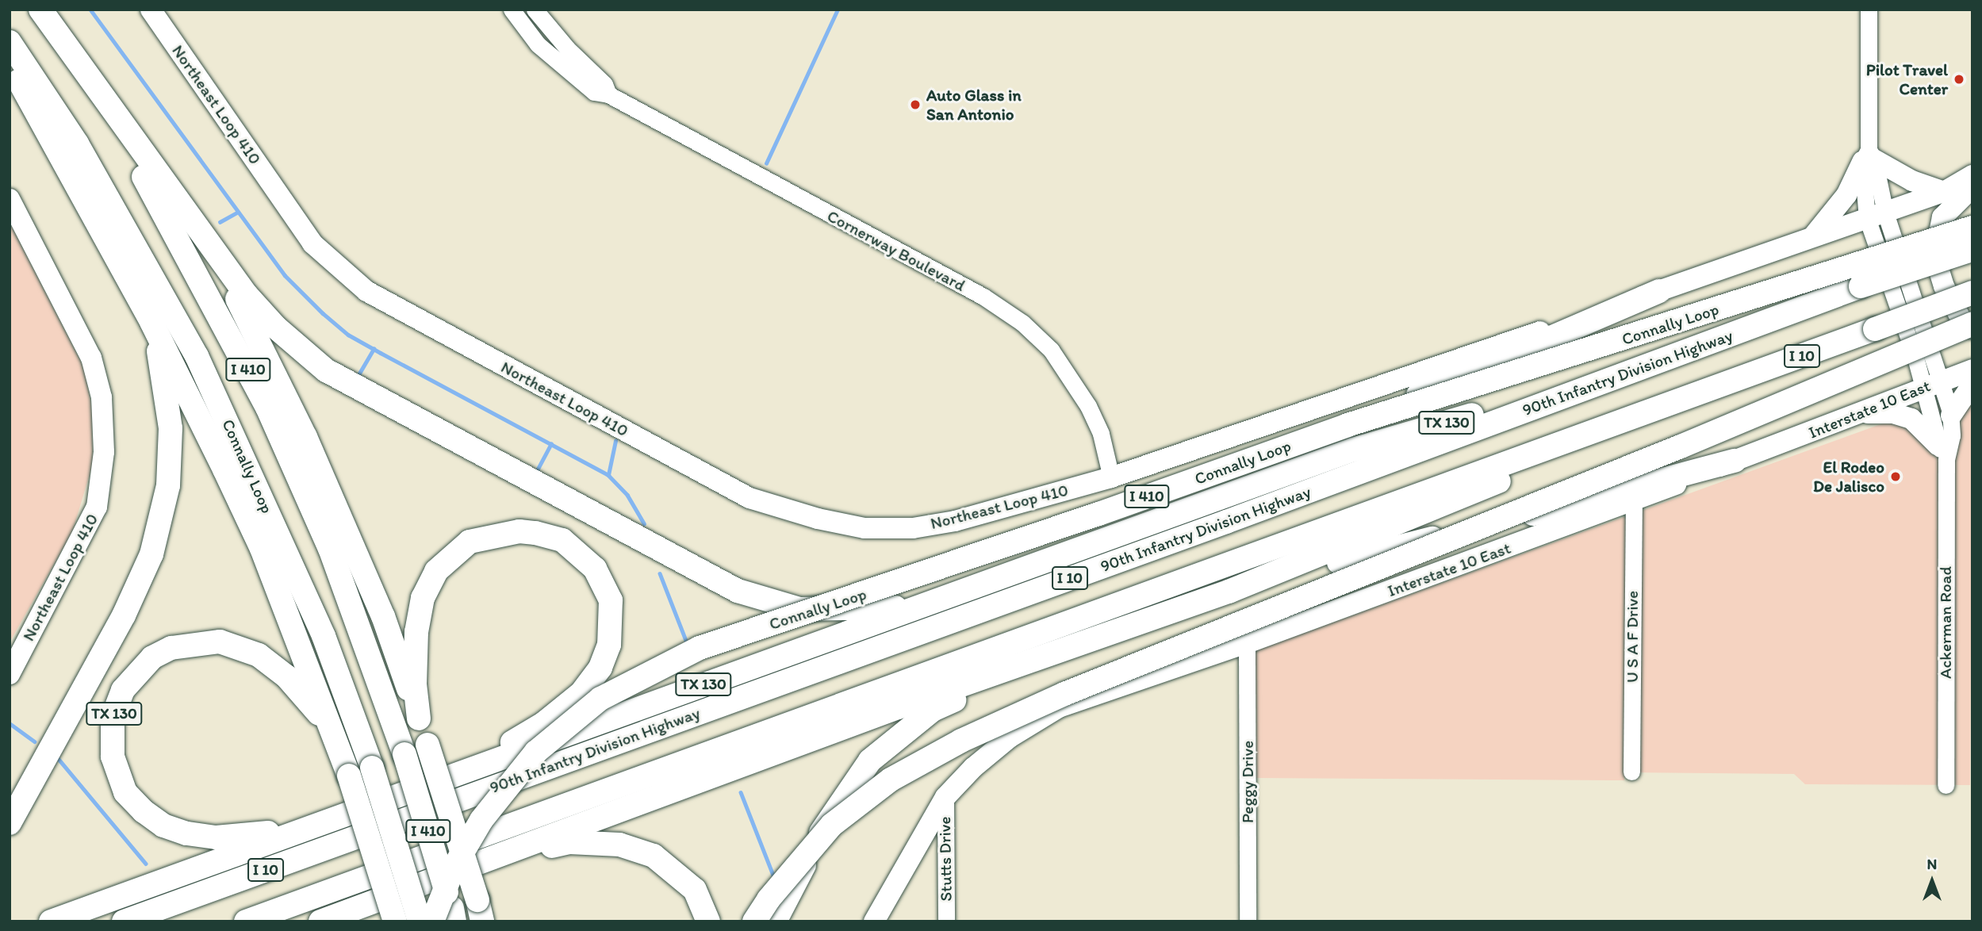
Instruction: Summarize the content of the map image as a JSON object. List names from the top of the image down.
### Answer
{
  "streets": {
    "highway": [
      "Connally Loop",
      "I 10",
      "I 410",
      "90th Infantry Division Highway",
      "TX 130"
    ],
    "main road": ["Northeast Loop 410", "Interstate 10 East"],
    "street": [
      "Cornerway Boulevard",
      "Ackerman Road",
      "U S A F Drive",
      "Peggy Drive",
      "Stutts Drive"
    ]
  },
  "crossings": [
    ["Northeast Loop 410", "Cornerway Boulevard"],
    ["90th Infantry Division Highway", "TX 130"],
    ["Interstate 10 East", "Ackerman Road"],
    ["Interstate 10 East", "U S A F Drive"],
    ["Interstate 10 East", "Peggy Drive"],
    ["Interstate 10 East", "Stutts Drive"]
  ],
  "places": ["Pilot Travel Center", "Auto Glass in San Antonio", "El Rodeo De Jalisco"],
  "north": "top"
}
